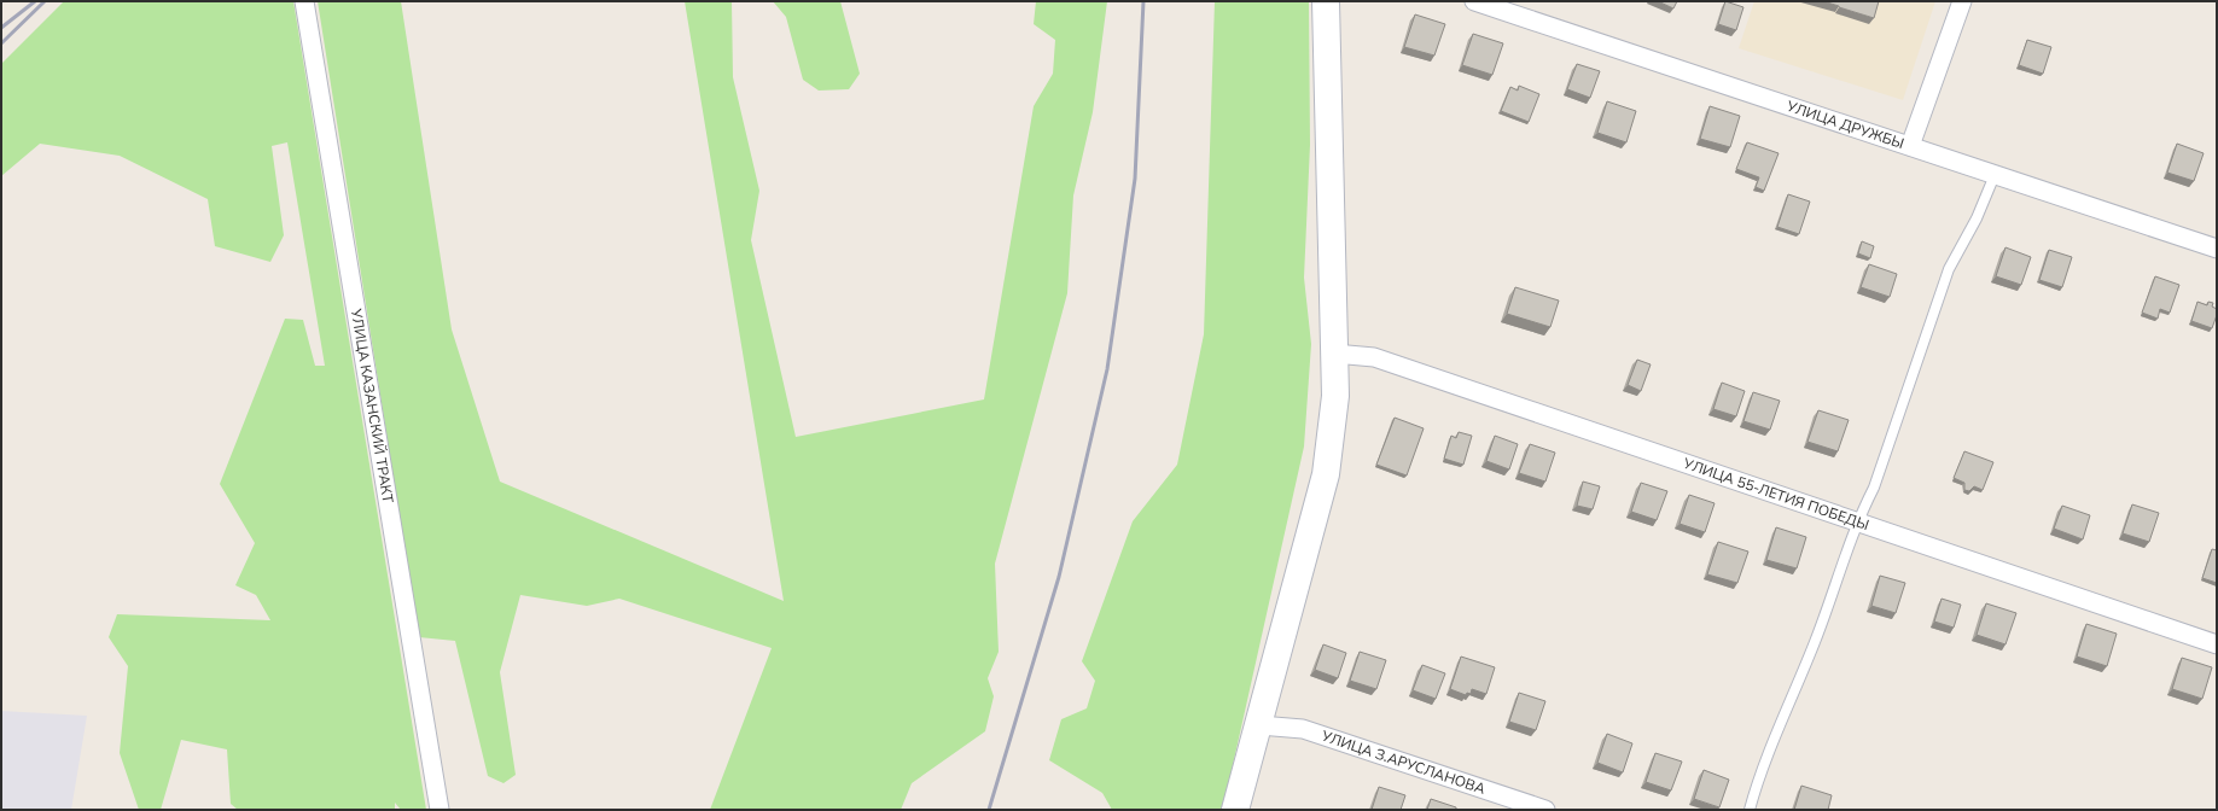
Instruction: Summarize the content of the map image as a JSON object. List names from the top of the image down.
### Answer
{
  "streets": {
    "street": [
      "УЛИЦА ДРУЖБЫ",
      "УЛИЦА КАЗАНСКИЙ ТРАКТ",
      "УЛИЦА 55-ЛЕТИЯ ПОБЕДЫ",
      "УЛИЦА З.АРУСЛАНОВА"
    ]
  }
}
